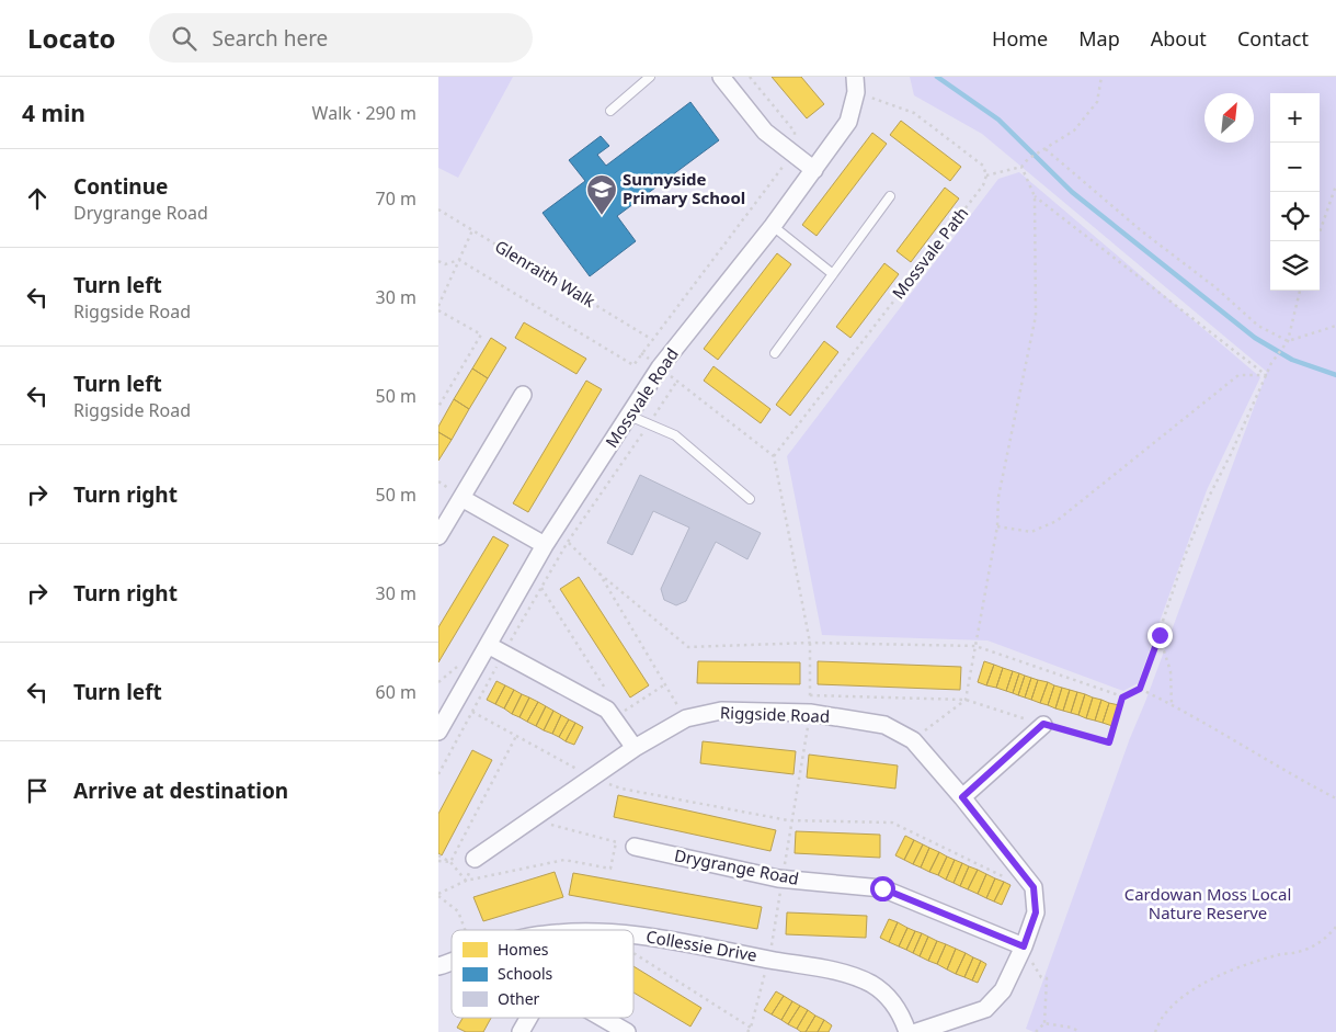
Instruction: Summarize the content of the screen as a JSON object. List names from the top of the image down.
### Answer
{
  "streets": {
    "street": [
      "Mossvale Road",
      "Riggside Road",
      "Drygrange Road",
      "Collessie Drive"
    ],
    "path": ["Mossvale Path", "Glenraith Walk"]
  },
  "crossings": [
    ["Riggside Road", "Drygrange Road"]
  ],
  "parks": ["Cardowan Moss Local Nature Reserve"],
  "places": {
    "school or university": ["Sunnyside Primary School"]
  },
  "legend": ["Homes", "Schools", "Other"],
  "north": "top right",
  "page": {
    "header": "Locato",
    "search": "Search here",
    "nav": [
      "Home",
      "Map",
      "About",
      "Contact"
    ],
    "heading": ["4 min", "Walk · 290 m"],
    "map_buttons": ["+", "−"],
    "list": [
      ["Continue", "Drygrange Road", "70 m"],
      ["Turn left", "Riggside Road", "30 m"],
      ["Turn left", "Riggside Road", "50 m"],
      ["Turn right", "50 m"],
      ["Turn right", "30 m"],
      ["Turn left", "60 m"],
      "Arrive at destination"
    ]
  }
}
